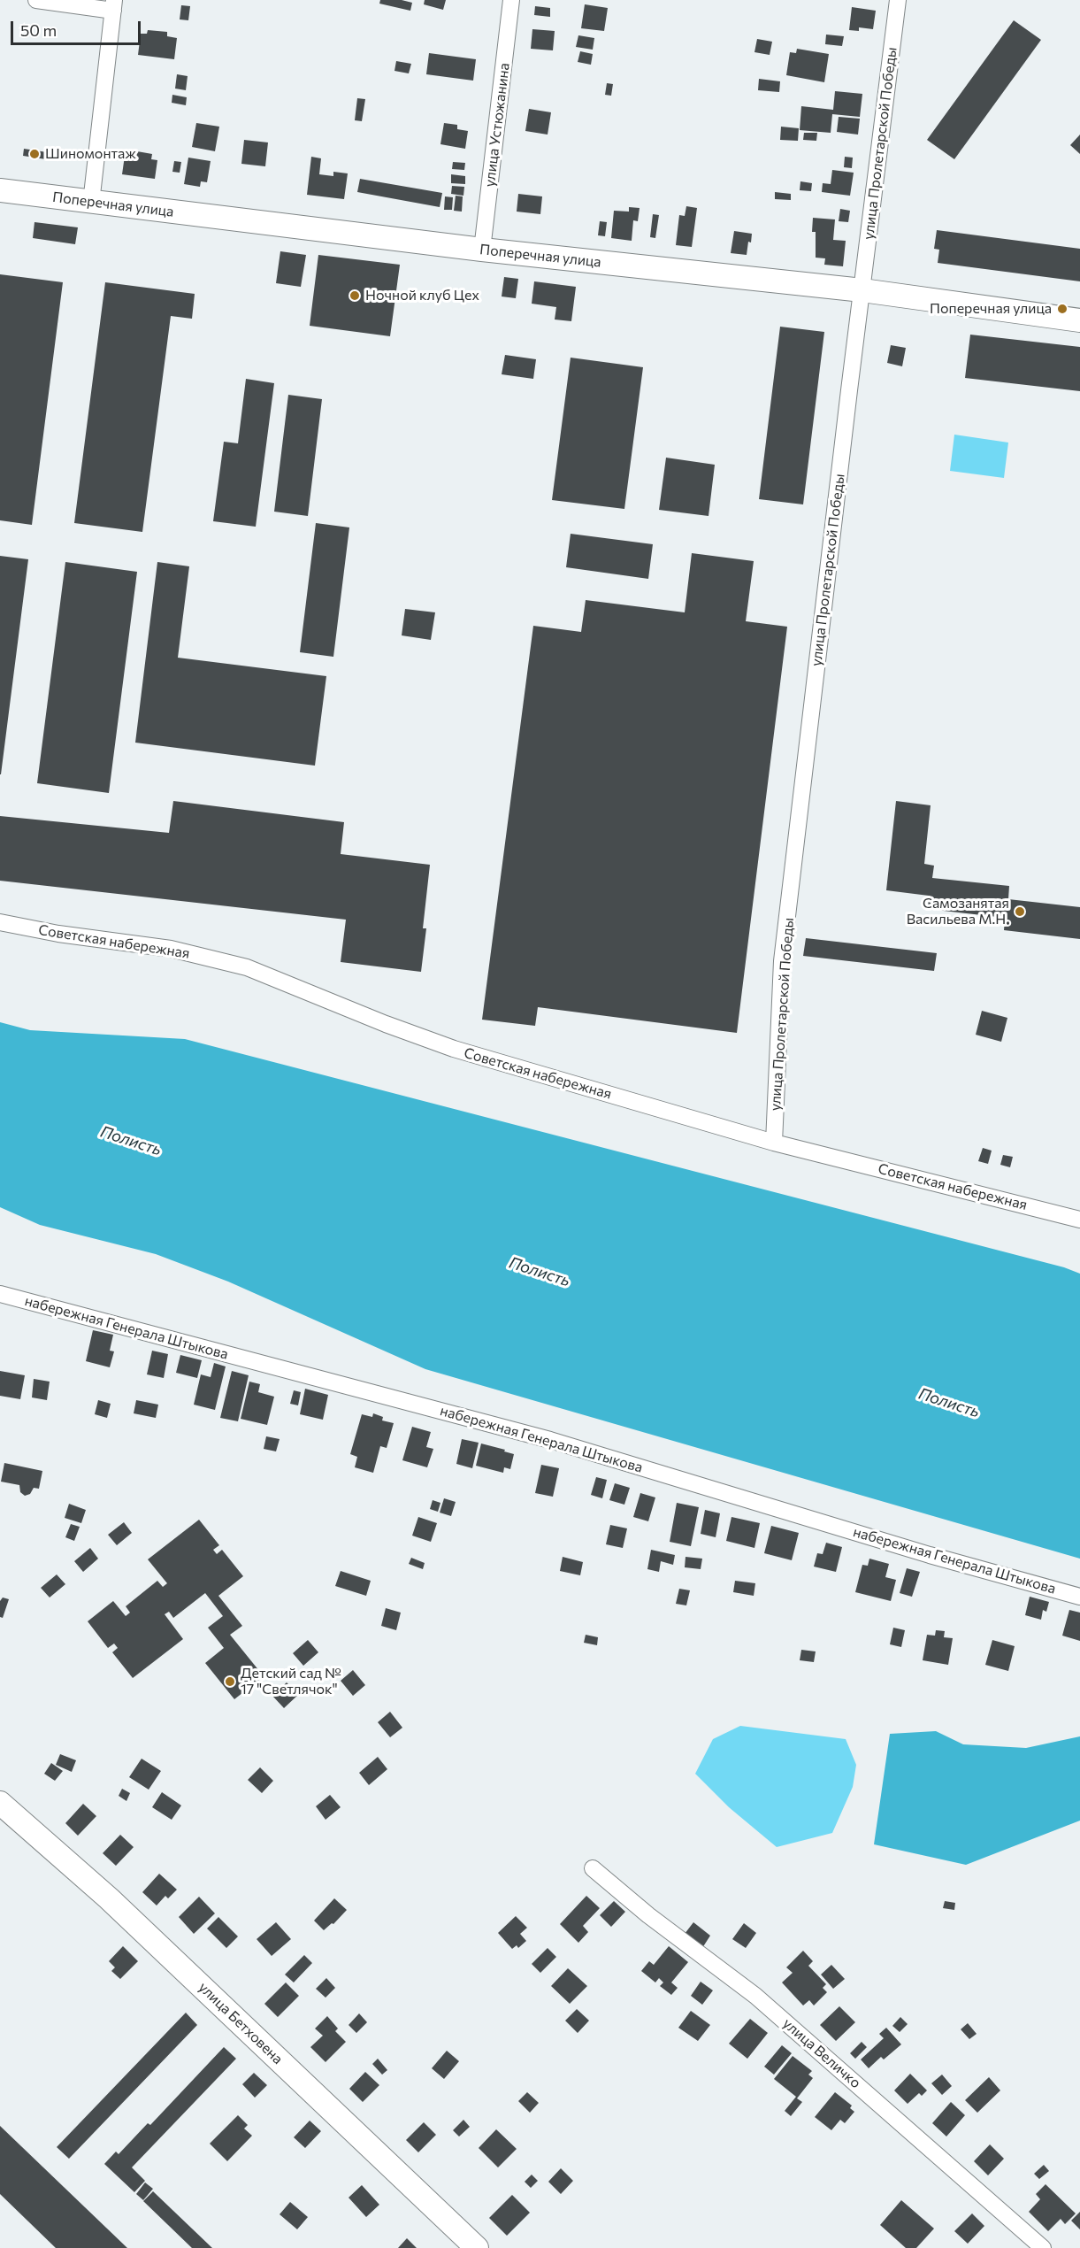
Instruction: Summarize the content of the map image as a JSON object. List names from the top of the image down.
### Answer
{
  "streets": {
    "street": [
      "улица Устюжанина",
      "улица Пролетарской Победы",
      "Поперечная улица",
      "Советская набережная",
      "набережная Генерала Штыкова",
      "улица Бетховена",
      "улица Величко"
    ]
  },
  "crossings": [
    ["улица Устюжанина", "Поперечная улица"],
    ["улица Пролетарской Победы", "Поперечная улица"],
    ["улица Пролетарской Победы", "Советская набережная"]
  ],
  "water": ["Полисть"],
  "places": [
    "Шиномонтаж",
    "Ночной клуб Цех",
    "Поперечная улица",
    "Самозанятая Васильева М.Н.",
    "Детский сад № 17 \"Светлячок\""
  ],
  "scale_bar": "50 m"
}
